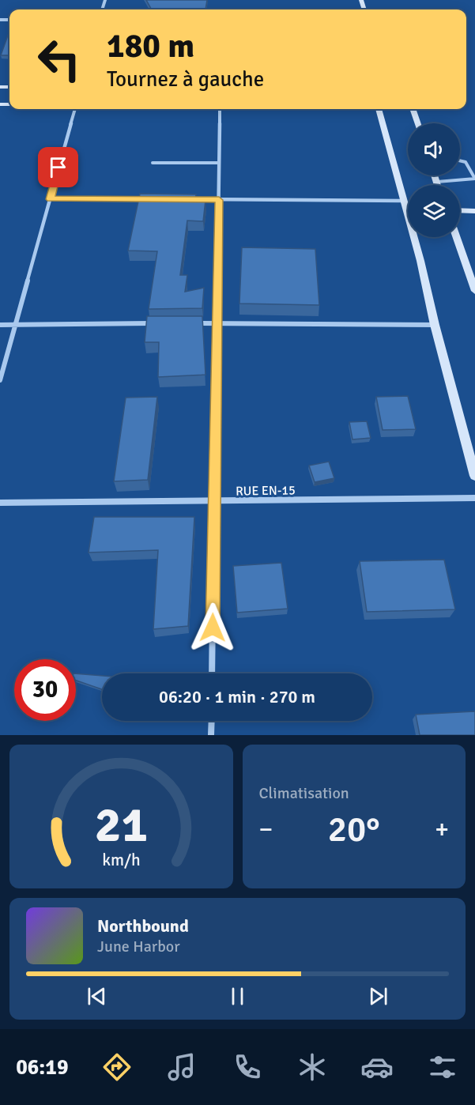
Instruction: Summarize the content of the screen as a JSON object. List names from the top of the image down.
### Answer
{
  "streets": {
    "street": ["RUE EN-15"]
  },
  "page": {
    "turn": ["180 m", "Tournez à gauche"],
    "limit": "30",
    "trip": "06:20 · 1 min · 270 m",
    "tile": "Climatisation",
    "heat": ["−", "20°", "+"],
    "song": ["Northbound", "June Harbor"],
    "tabs": "06:19",
    "gauge": ["21", "km/h"]
  }
}
